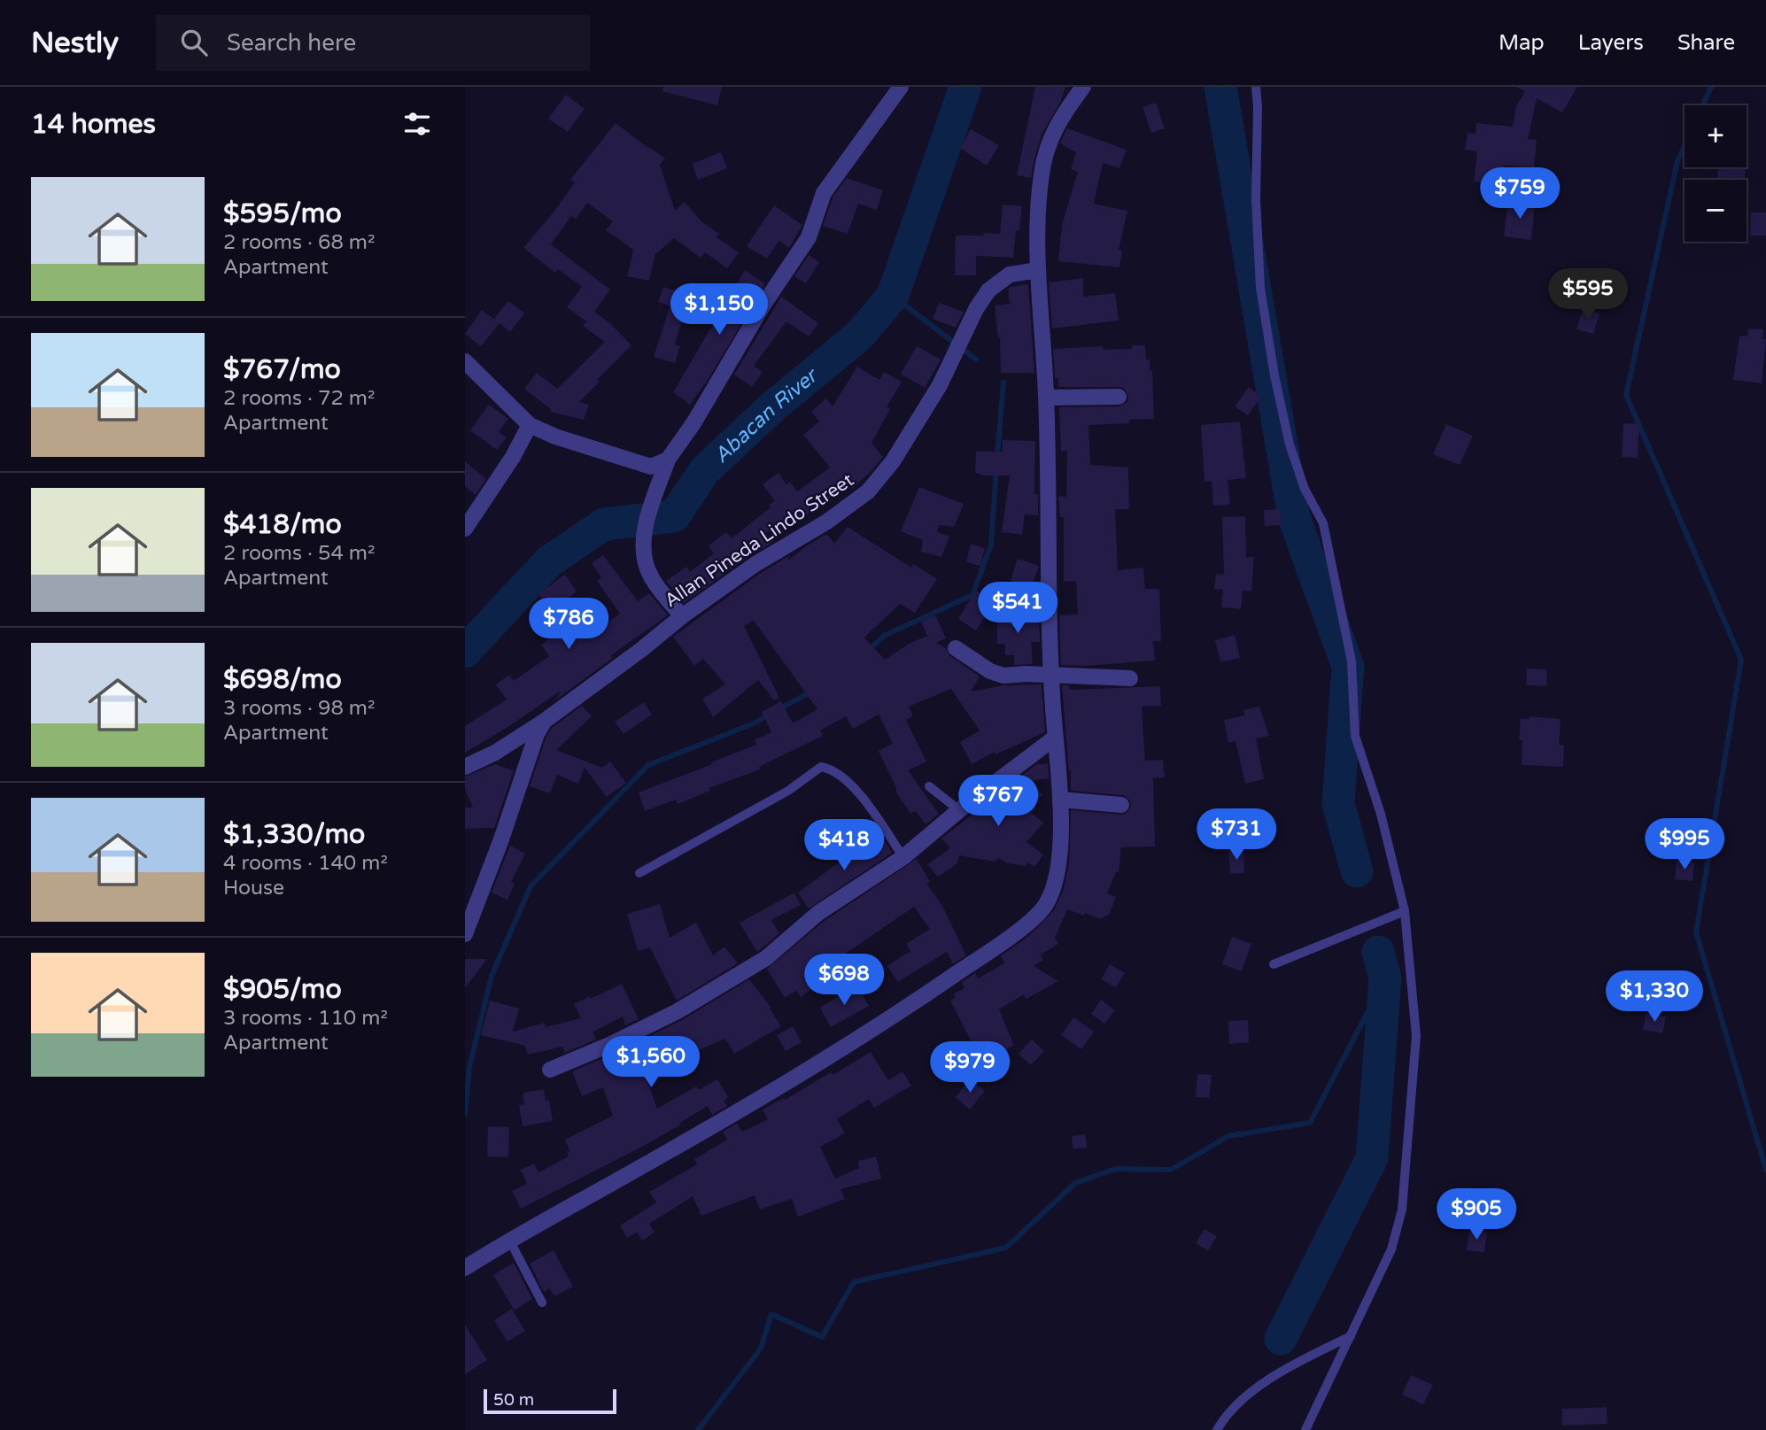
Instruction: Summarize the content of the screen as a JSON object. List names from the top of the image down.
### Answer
{
  "streets": {
    "street": ["Allan Pineda Lindo Street"]
  },
  "water": ["Abacan River"],
  "scale_bar": "50 m",
  "page": {
    "header": "Nestly",
    "search": "Search here",
    "nav": ["Map", "Layers", "Share"],
    "heading": "14 homes",
    "map_buttons": ["+", "−"],
    "list": [
      {
        "name": "$595/mo",
        "note": "2 rooms · 68 m² · Apartment"
      },
      {
        "name": "$767/mo",
        "note": "2 rooms · 72 m² · Apartment"
      },
      {
        "name": "$418/mo",
        "note": "2 rooms · 54 m² · Apartment"
      },
      {
        "name": "$698/mo",
        "note": "3 rooms · 98 m² · Apartment"
      },
      {
        "name": "$1,330/mo",
        "note": "4 rooms · 140 m² · House"
      },
      {
        "name": "$905/mo",
        "note": "3 rooms · 110 m² · Apartment"
      }
    ],
    "price": [
      "$759",
      "$595",
      "$1,150",
      "$541",
      "$786",
      "$767",
      "$731",
      "$995",
      "$418",
      "$698",
      "$1,330",
      "$1,560",
      "$979",
      "$905"
    ],
    "scale": "50 m"
  }
}
